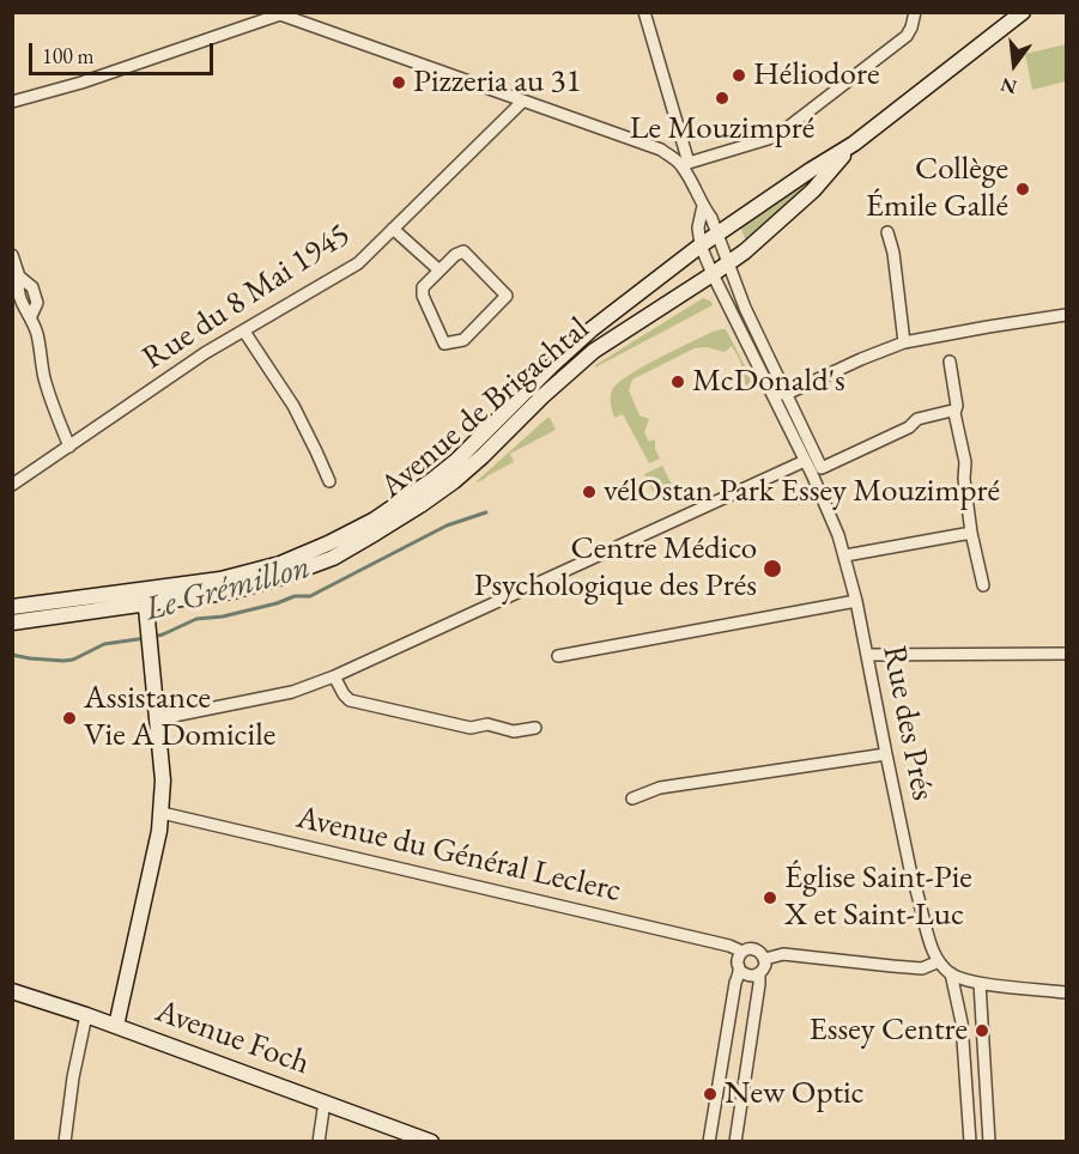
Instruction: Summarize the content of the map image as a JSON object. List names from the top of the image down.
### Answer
{
  "streets": {
    "main road": ["Avenue de Brigachtal", "Avenue Foch"],
    "street": ["Rue du 8 Mai 1945", "Rue des Prés", "Avenue du Général Leclerc"]
  },
  "crossings": [
    ["Avenue de Brigachtal", "Rue des Prés"]
  ],
  "water": ["Le Grémillon"],
  "places": [
    "Héliodore",
    "Pizzeria au 31",
    "Le Mouzimpré",
    "Collège Émile Gallé",
    "McDonald's",
    "vélOstan Park Essey Mouzimpré",
    "Centre Médico Psychologique des Prés",
    "Assistance Vie A Domicile",
    "Église Saint-Pie X et Saint-Luc",
    "Essey Centre",
    "New Optic"
  ],
  "scale_bar": "100 m",
  "north": "bottom"
}
